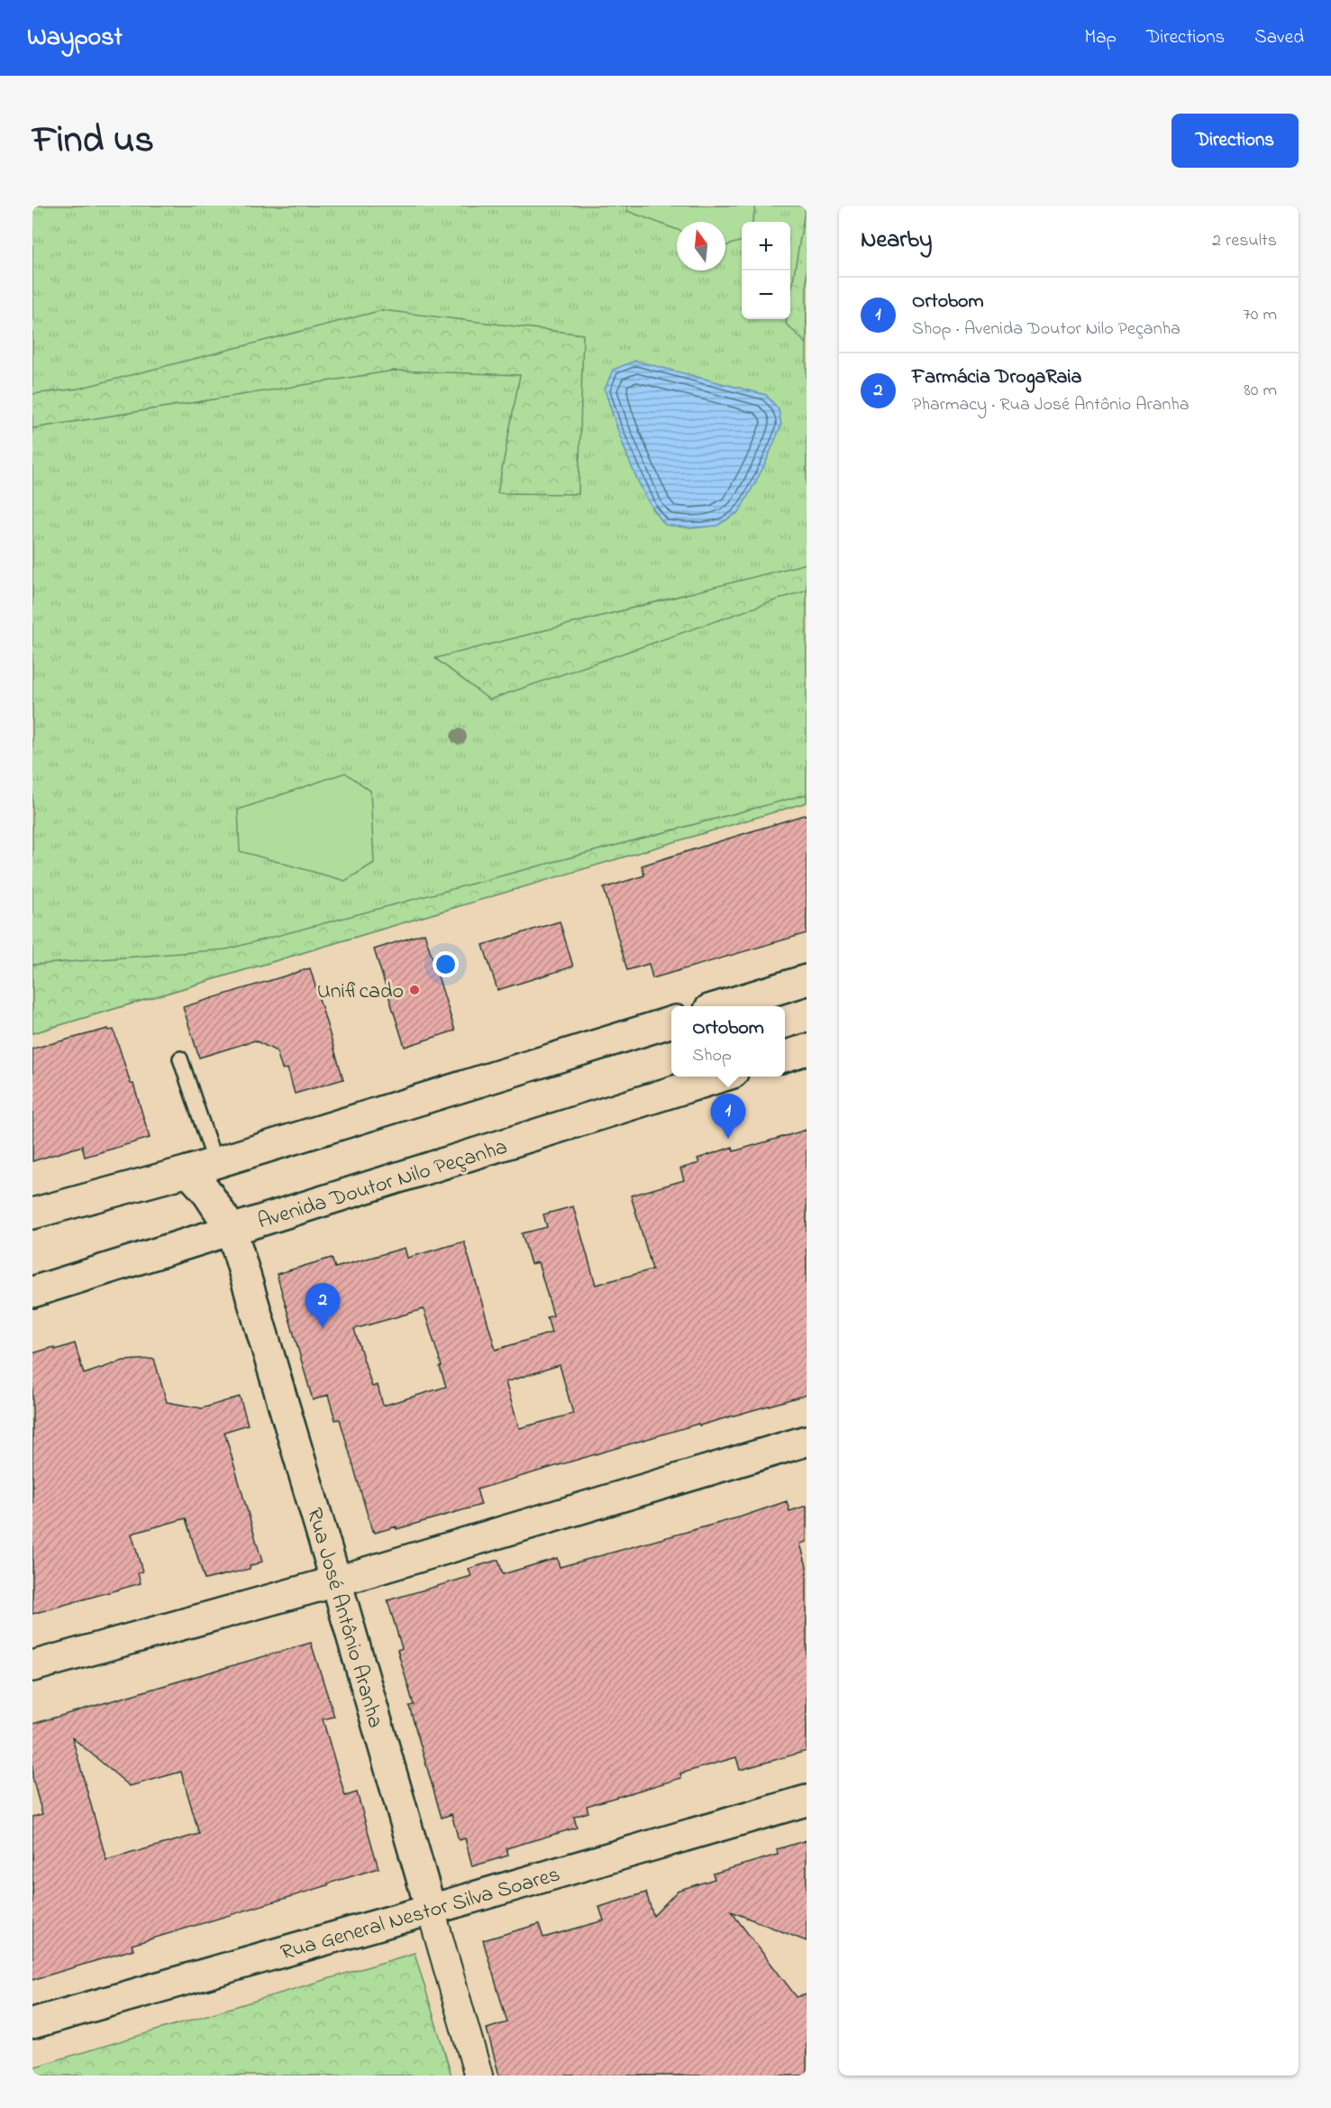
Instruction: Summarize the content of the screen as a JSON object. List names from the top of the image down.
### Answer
{
  "streets": {
    "street": ["Avenida Doutor Nilo Peçanha", "Rua José Antônio Aranha", "Rua General Nestor Silva Soares"]
  },
  "crossings": [
    ["Avenida Doutor Nilo Peçanha", "Rua José Antônio Aranha"],
    ["Rua José Antônio Aranha", "Rua General Nestor Silva Soares"]
  ],
  "places": ["Unificado"],
  "north": "top",
  "page": {
    "header": "Waypost",
    "nav": ["Map", "Directions", "Saved"],
    "title": "Find us",
    "buttons": "Directions",
    "heading": ["Nearby", "2 results"],
    "map_buttons": ["+", "−"],
    "list": [
      {
        "mark": "1",
        "name": "Ortobom",
        "note": "Shop · Avenida Doutor Nilo Peçanha",
        "value": "70 m"
      },
      {
        "mark": "2",
        "name": "Farmácia DrogaRaia",
        "note": "Pharmacy · Rua José Antônio Aranha",
        "value": "80 m"
      }
    ],
    "popup": ["Ortobom", "Shop"],
    "pins": ["1", "2"]
  }
}
